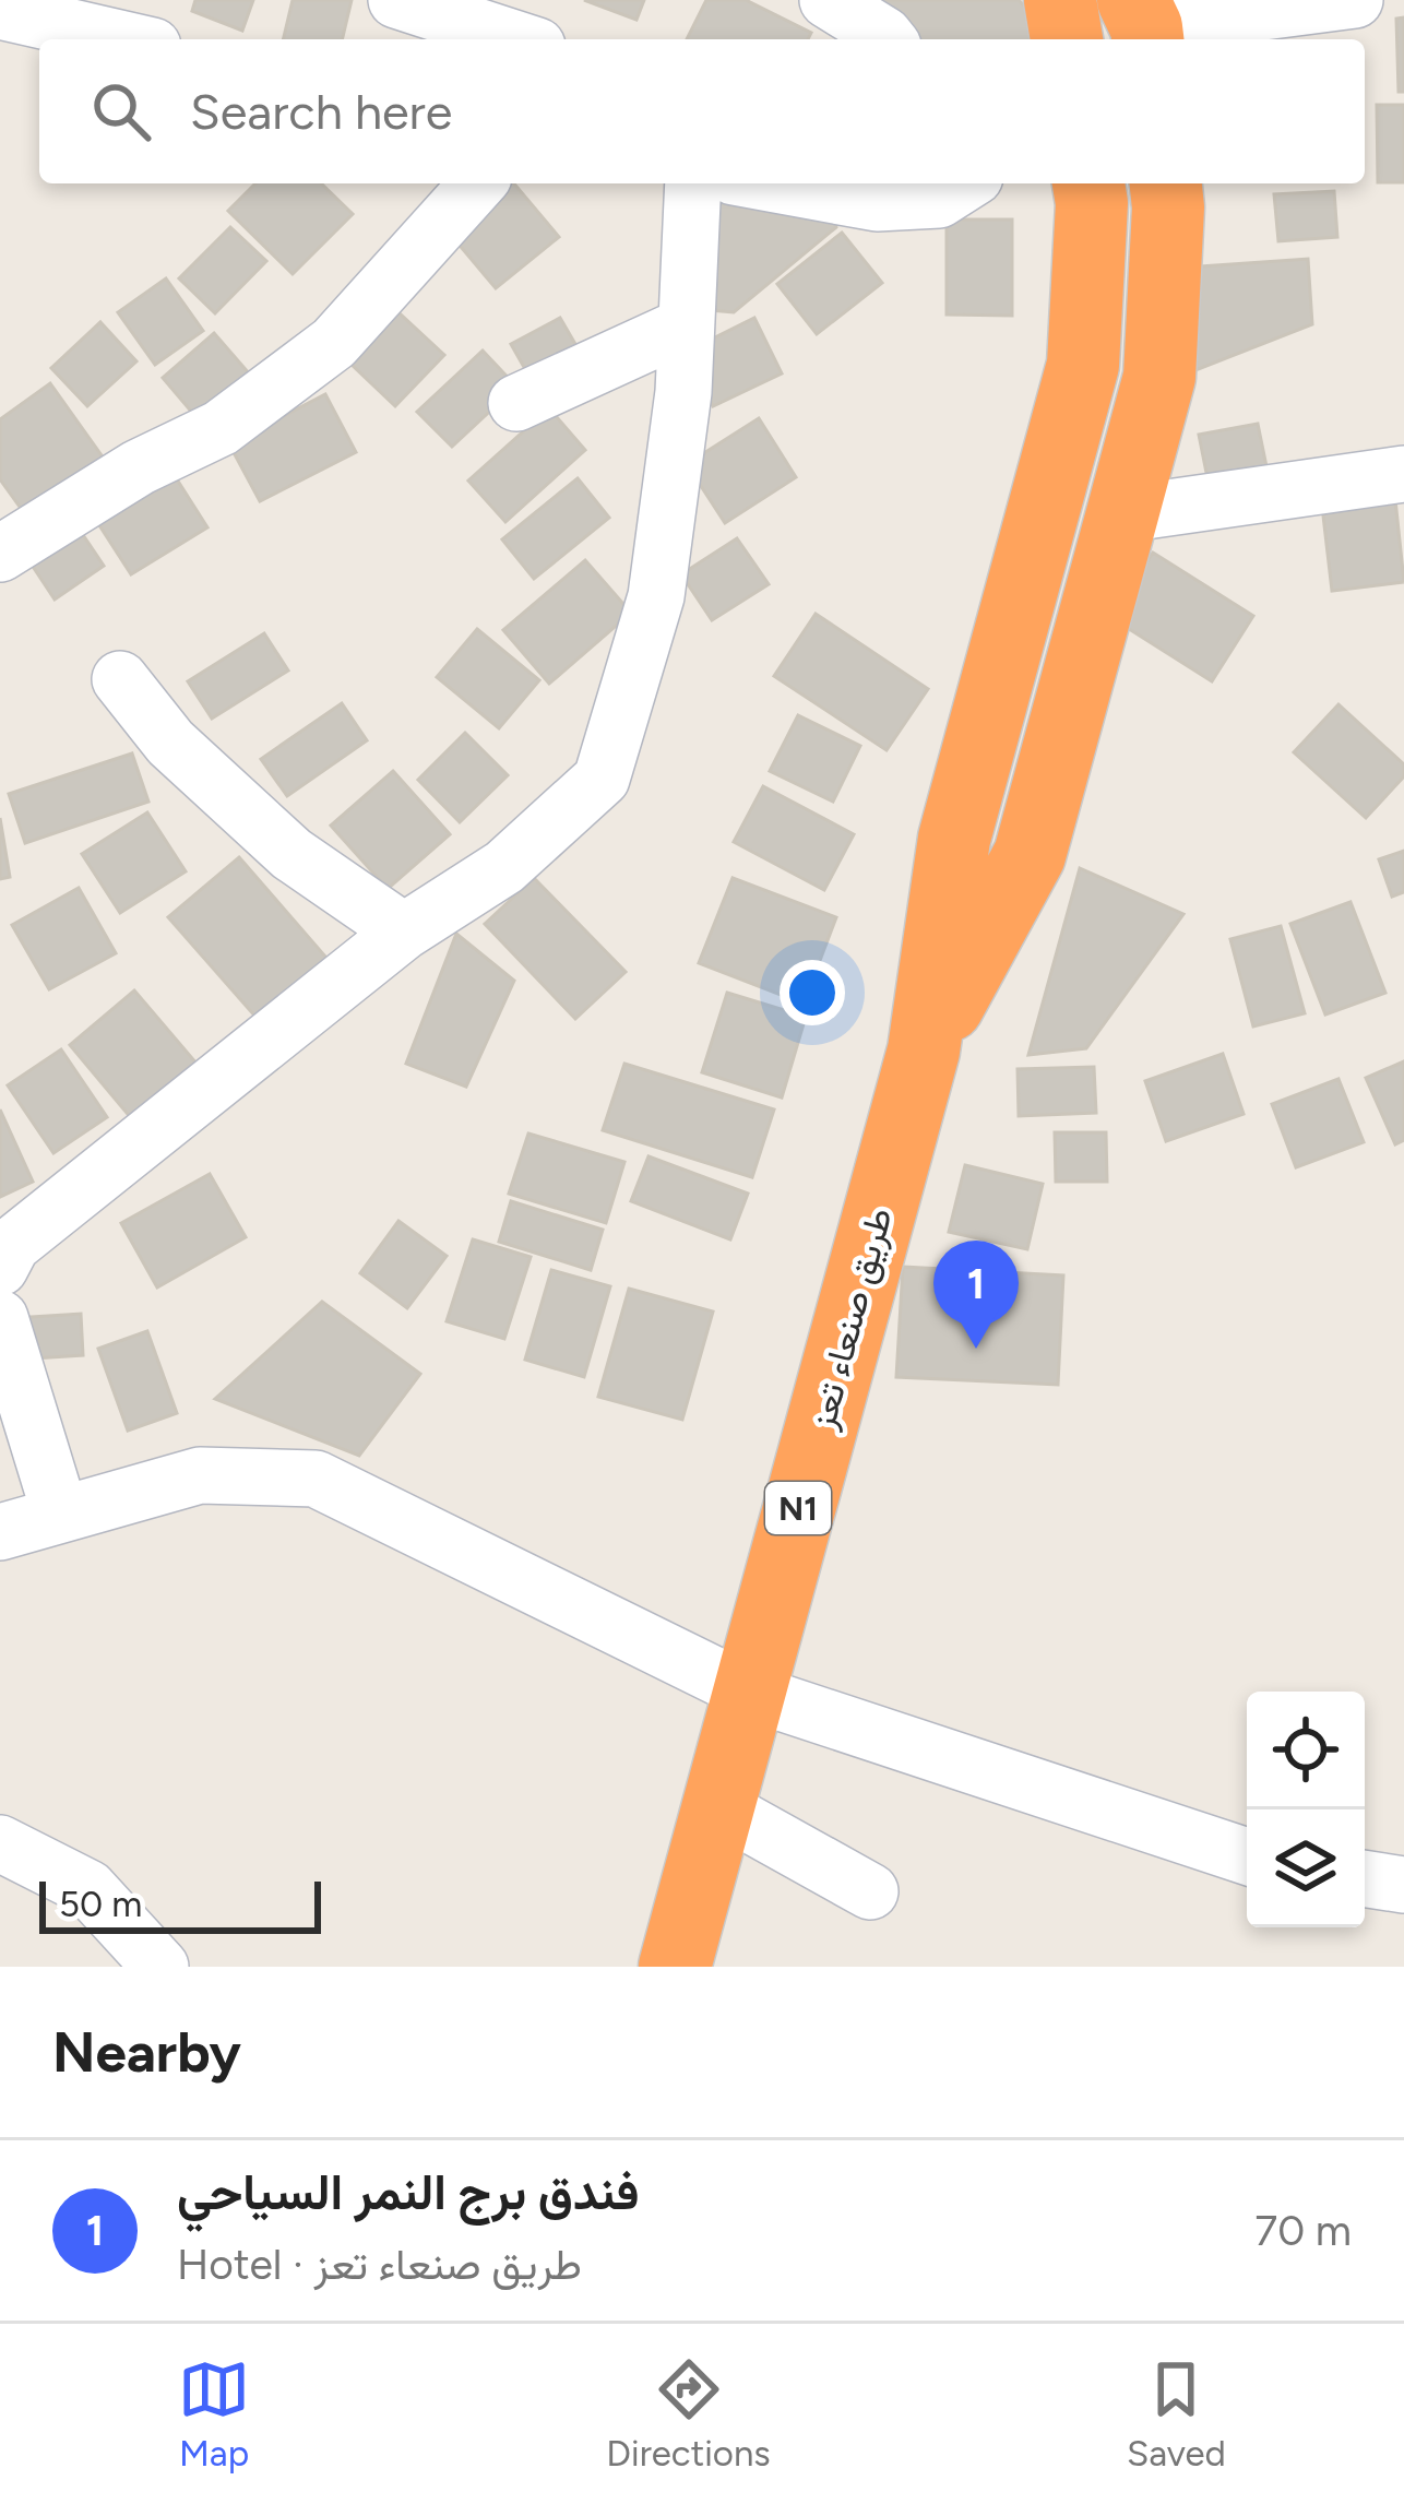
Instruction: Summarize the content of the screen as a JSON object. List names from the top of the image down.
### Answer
{
  "streets": {
    "highway": ["طريق صنعاء تعز", "N1"]
  },
  "scale_bar": "50 m",
  "page": {
    "search": "Search here",
    "pins": "1",
    "scale": "50 m",
    "heading": "Nearby",
    "list": [
      {
        "mark": "1",
        "name": "فندق برج النمر السياحي",
        "note": "Hotel · طريق صنعاء تعز",
        "value": "70 m"
      }
    ],
    "nav": ["Map", "Directions", "Saved"]
  }
}
